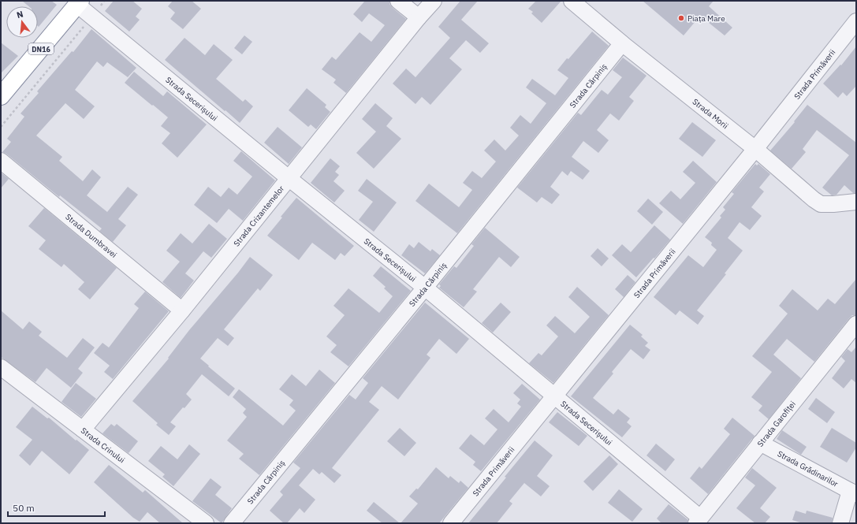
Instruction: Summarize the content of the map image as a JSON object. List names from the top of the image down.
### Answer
{
  "streets": {
    "highway": ["DN16"],
    "street": [
      "Strada Primăverii",
      "Strada Cărpiniș",
      "Strada Secerișului",
      "Strada Morii",
      "Strada Crizantemelor",
      "Strada Dumbravei",
      "Strada Garofiței",
      "Strada Crinului",
      "Strada Grădinarilor"
    ]
  },
  "crossings": [
    ["DN16", "Strada Secerișului"],
    ["Strada Primăverii", "Strada Secerișului"],
    ["Strada Primăverii", "Strada Morii"],
    ["Strada Cărpiniș", "Strada Secerișului"],
    ["Strada Cărpiniș", "Strada Morii"],
    ["Strada Secerișului", "Strada Crizantemelor"],
    ["Strada Secerișului", "Strada Garofiței"],
    ["Strada Crizantemelor", "Strada Dumbravei"],
    ["Strada Crizantemelor", "Strada Crinului"],
    ["Strada Garofiței", "Strada Grădinarilor"]
  ],
  "places": ["Piața Mare"],
  "scale_bar": "50 m",
  "north": "top"
}
